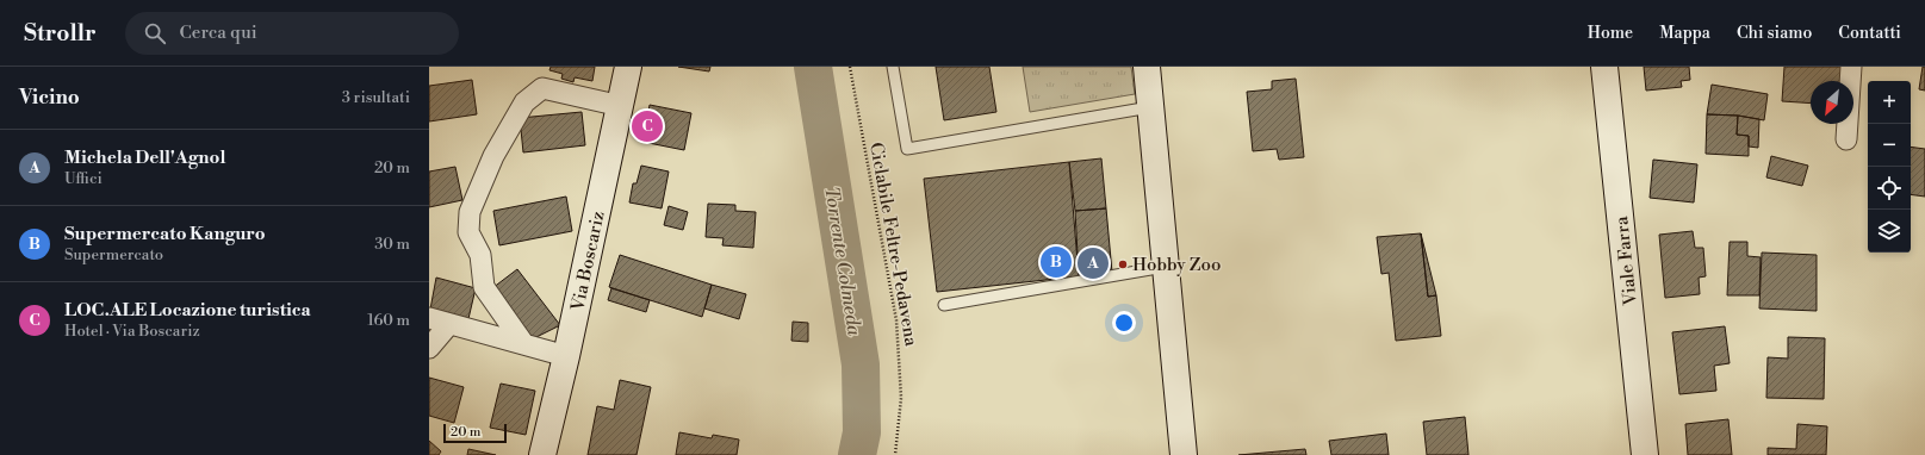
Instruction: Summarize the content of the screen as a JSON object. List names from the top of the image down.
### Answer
{
  "streets": {
    "street": ["Via Boscariz", "Viale Farra"],
    "path": ["Ciclabile Feltre-Pedavena"]
  },
  "water": ["Torrente Colmeda"],
  "places": ["Hobby Zoo"],
  "scale_bar": "20 m",
  "north": "bottom left",
  "page": {
    "header": "Strollr",
    "search": "Cerca qui",
    "nav": [
      "Home",
      "Mappa",
      "Chi siamo",
      "Contatti"
    ],
    "heading": ["Vicino", "3 risultati"],
    "map_buttons": ["+", "−"],
    "pins": ["C", "B", "A"],
    "list": [
      {
        "mark": "A",
        "name": "Michela Dell'Agnol",
        "note": "Uffici",
        "value": "20 m"
      },
      {
        "mark": "B",
        "name": "Supermercato Kanguro",
        "note": "Supermercato",
        "value": "30 m"
      },
      {
        "mark": "C",
        "name": "LOC.ALE Locazione turistica",
        "note": "Hotel · Via Boscariz",
        "value": "160 m"
      }
    ],
    "scale": "20 m"
  }
}
